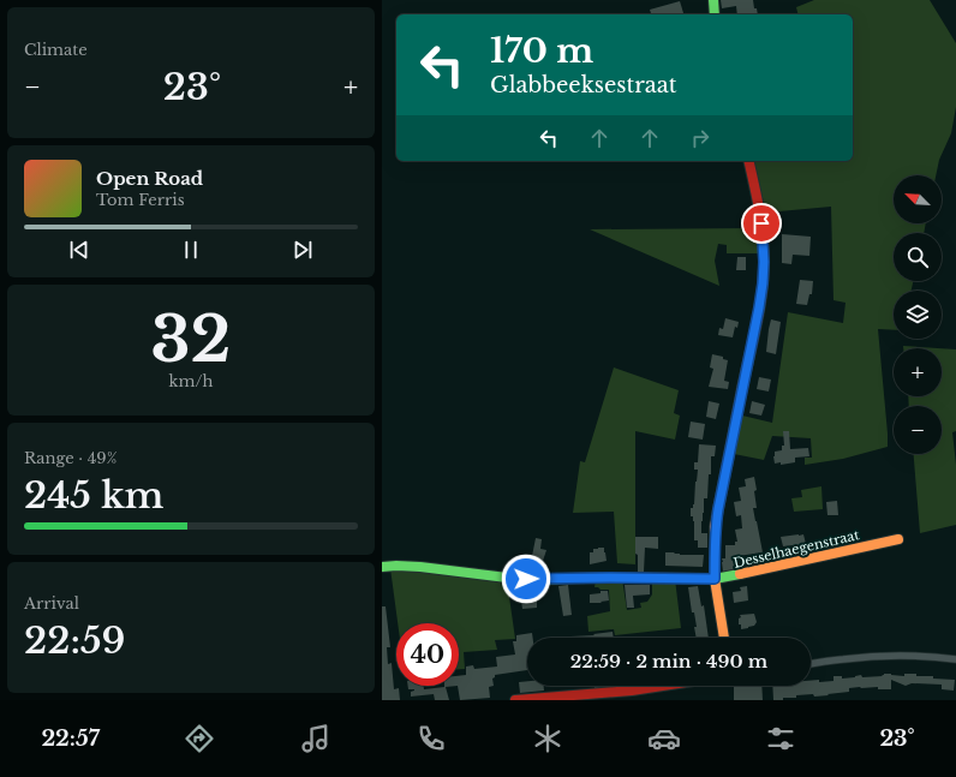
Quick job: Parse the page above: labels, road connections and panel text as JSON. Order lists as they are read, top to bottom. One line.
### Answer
{"streets":{"street":["Desselhaegenstraat"]},"north":"top left","page":{"tile":["Climate",["32","km/h"],["Range · 49%","245 km"],["Arrival","22:59"]],"turn":["170 m","Glabbeeksestraat"],"heat":["−","23°","+"],"song":["Open Road","Tom Ferris"],"map_buttons":["+","−"],"limit":"40","trip":"22:59 · 2 min · 490 m","tabs":["22:57","23°"]}}
